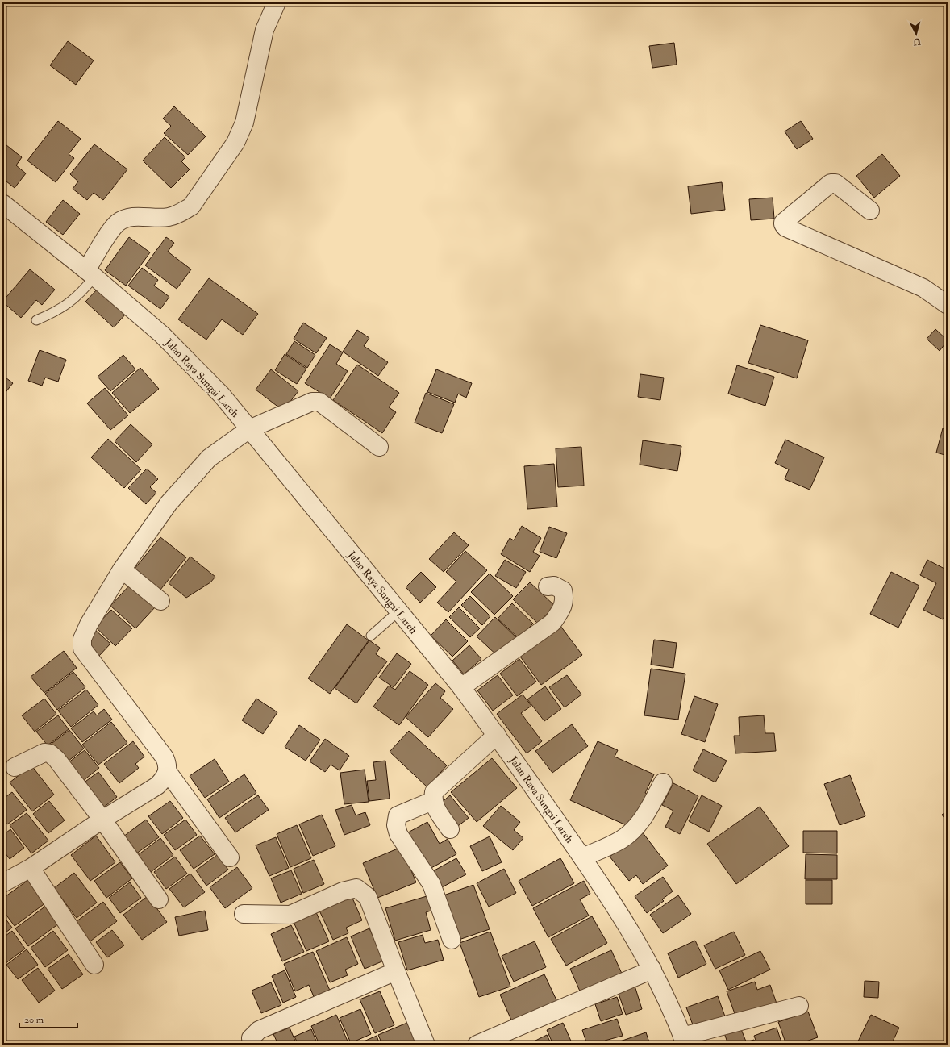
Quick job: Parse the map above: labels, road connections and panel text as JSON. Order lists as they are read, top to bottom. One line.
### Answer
{"streets":{"street":["Jalan Raya Sungai Lareh"]},"scale_bar":"20 m","north":"bottom"}
